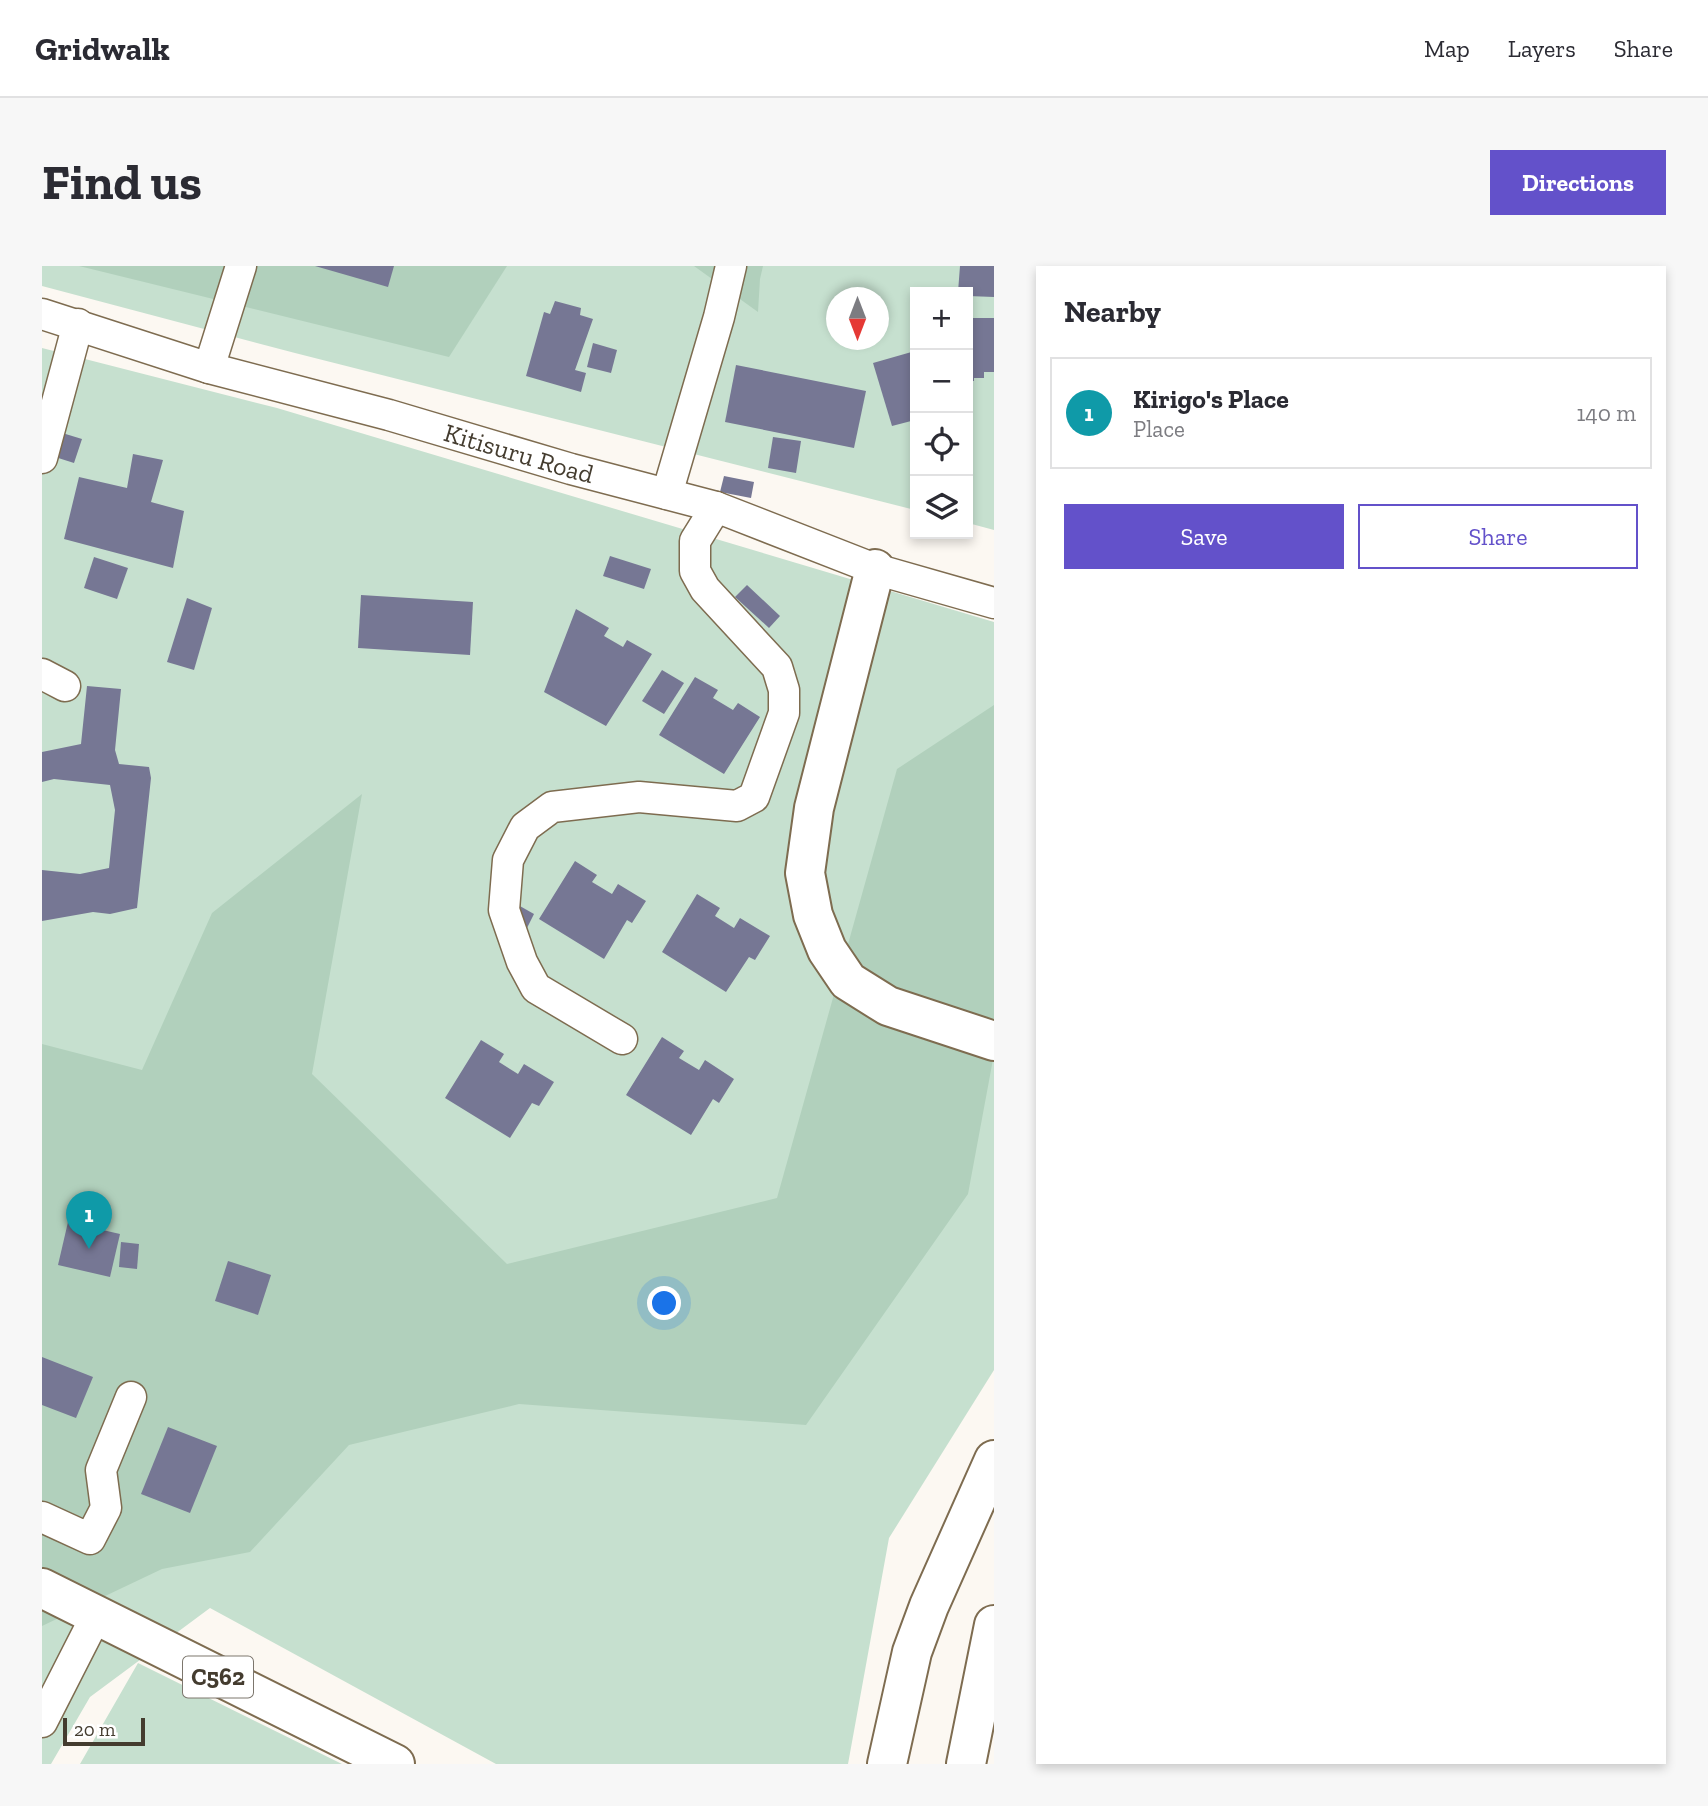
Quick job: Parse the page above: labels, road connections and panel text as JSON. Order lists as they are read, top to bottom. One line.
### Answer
{"streets":{"main road":["C562"],"street":["Kitisuru Road"]},"scale_bar":"20 m","north":"bottom","page":{"header":"Gridwalk","nav":["Map","Layers","Share"],"buttons":["Directions",["Save","Share"]],"title":"Find us","heading":"Nearby","map_buttons":["+","−"],"list":[{"mark":"1","name":"Kirigo's Place","note":"Place","value":"140 m"}],"pins":"1","scale":"20 m"}}
